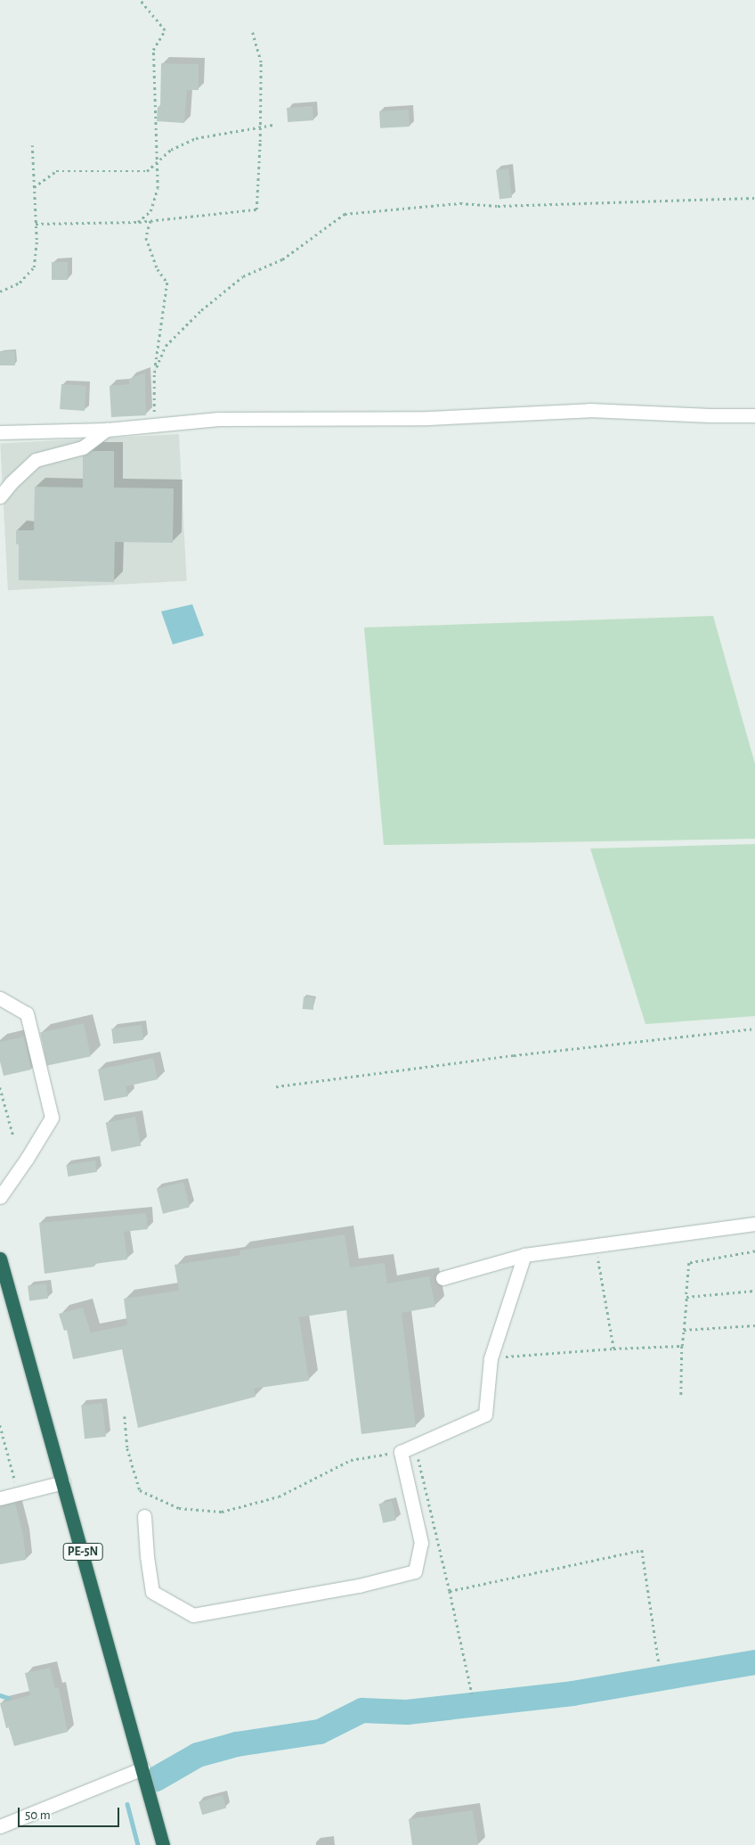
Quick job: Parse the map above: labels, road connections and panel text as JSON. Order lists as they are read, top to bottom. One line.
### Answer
{"streets":{"highway":["PE-5N"]},"scale_bar":"50 m"}
